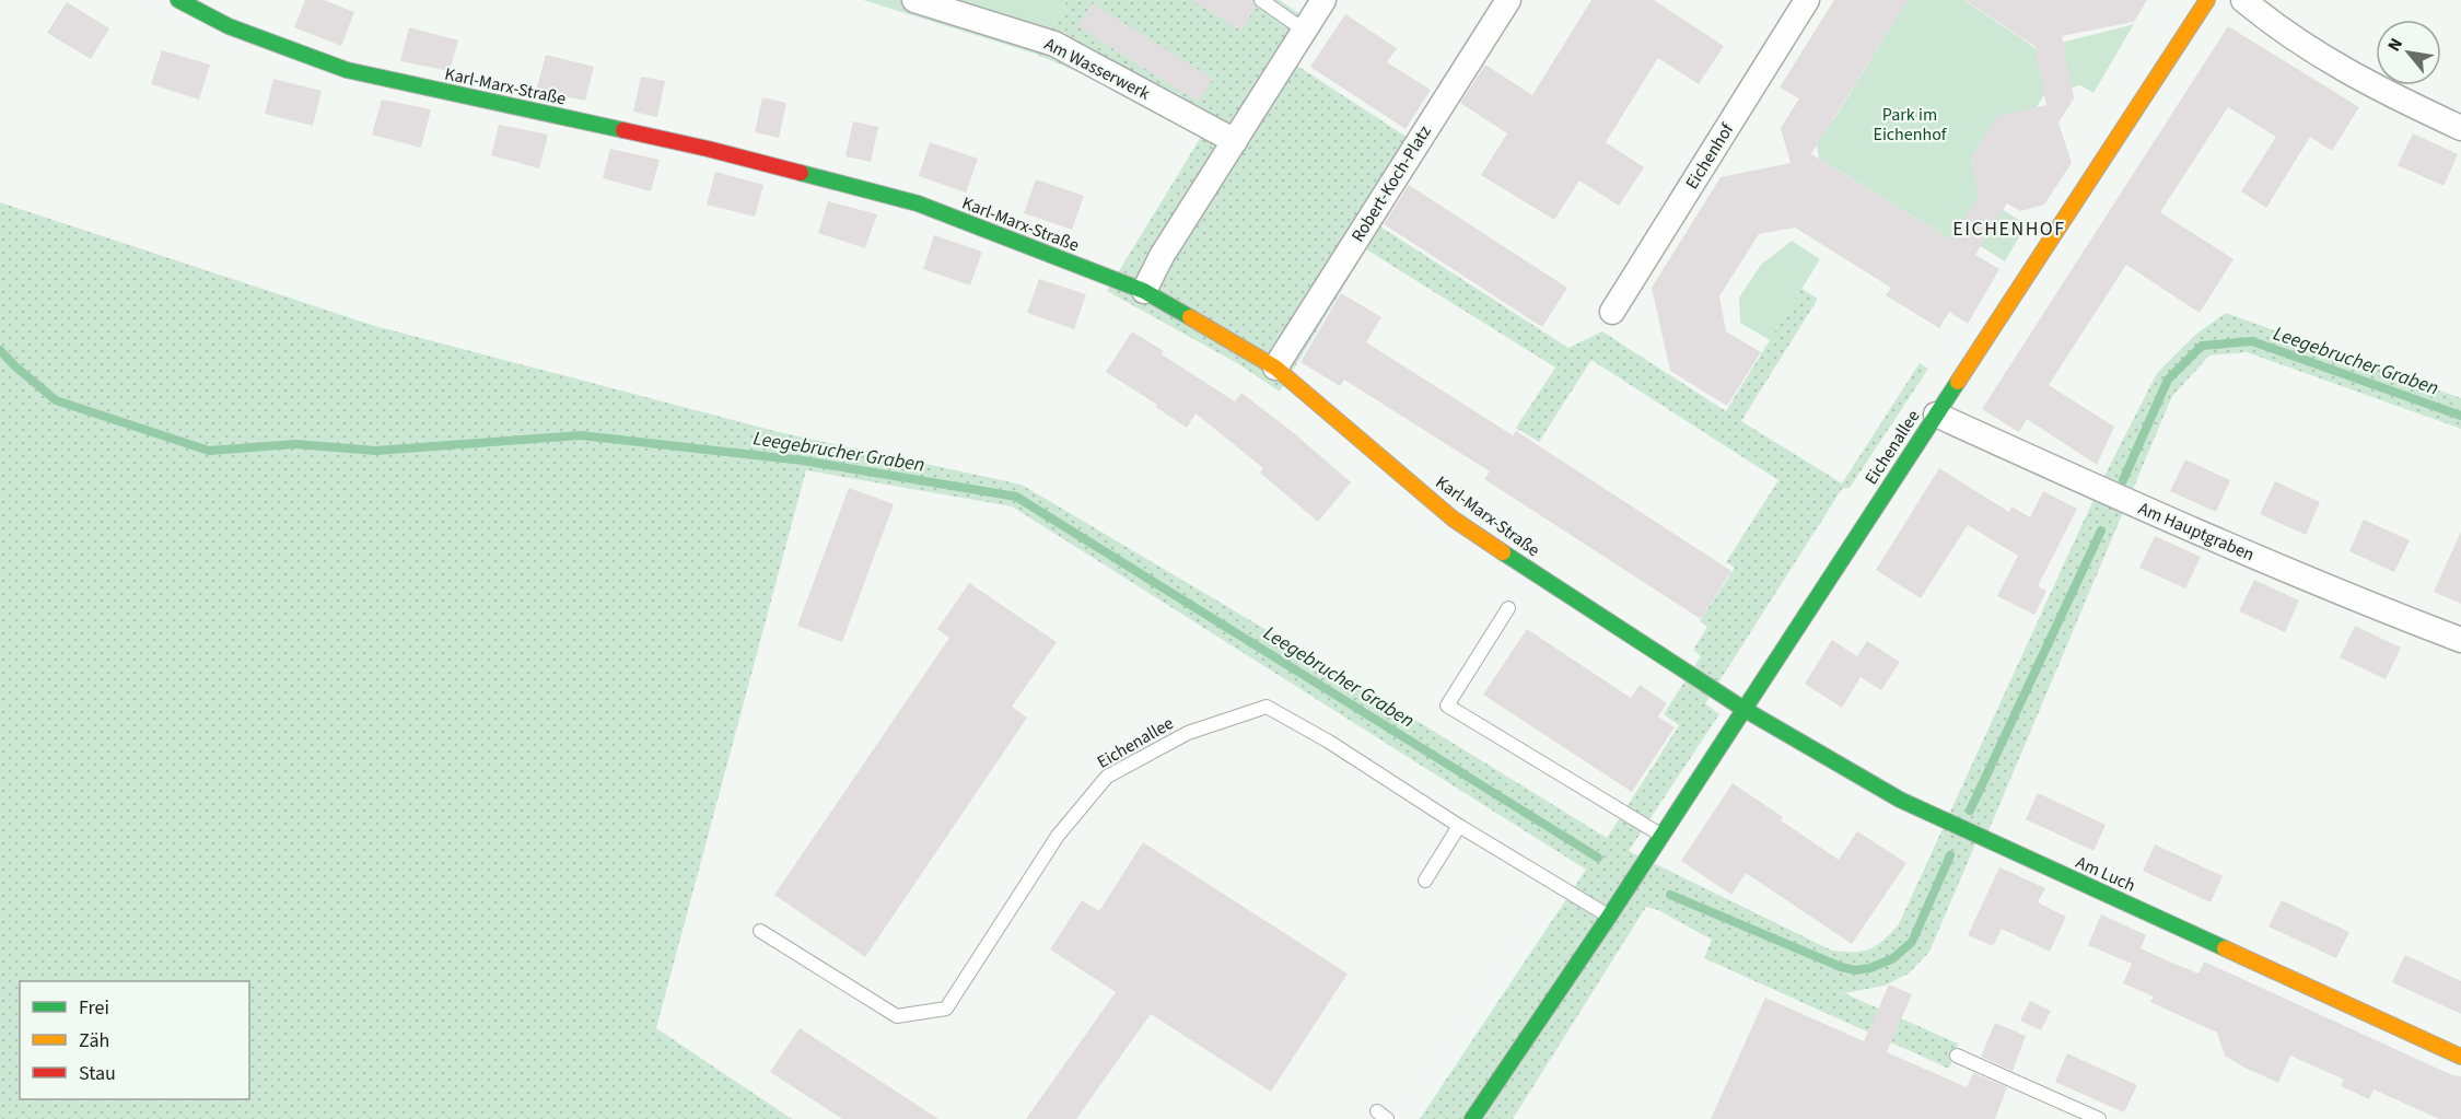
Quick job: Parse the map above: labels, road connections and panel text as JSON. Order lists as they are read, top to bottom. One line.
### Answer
{"streets":{"street":["Am Wasserwerk","Karl-Marx-Straße","Eichenhof","Robert-Koch-Platz","Eichenallee","Am Hauptgraben","Am Luch"]},"crossings":[["Karl-Marx-Straße","Robert-Koch-Platz"],["Karl-Marx-Straße","Eichenallee"],["Karl-Marx-Straße","Am Luch"],["Eichenallee","Am Hauptgraben"],["Eichenallee","Am Luch"]],"districts":["EICHENHOF"],"water":["Leegebrucher Graben"],"parks":["Park im Eichenhof"],"legend":["Frei","Zäh","Stau"],"north":"top left"}
